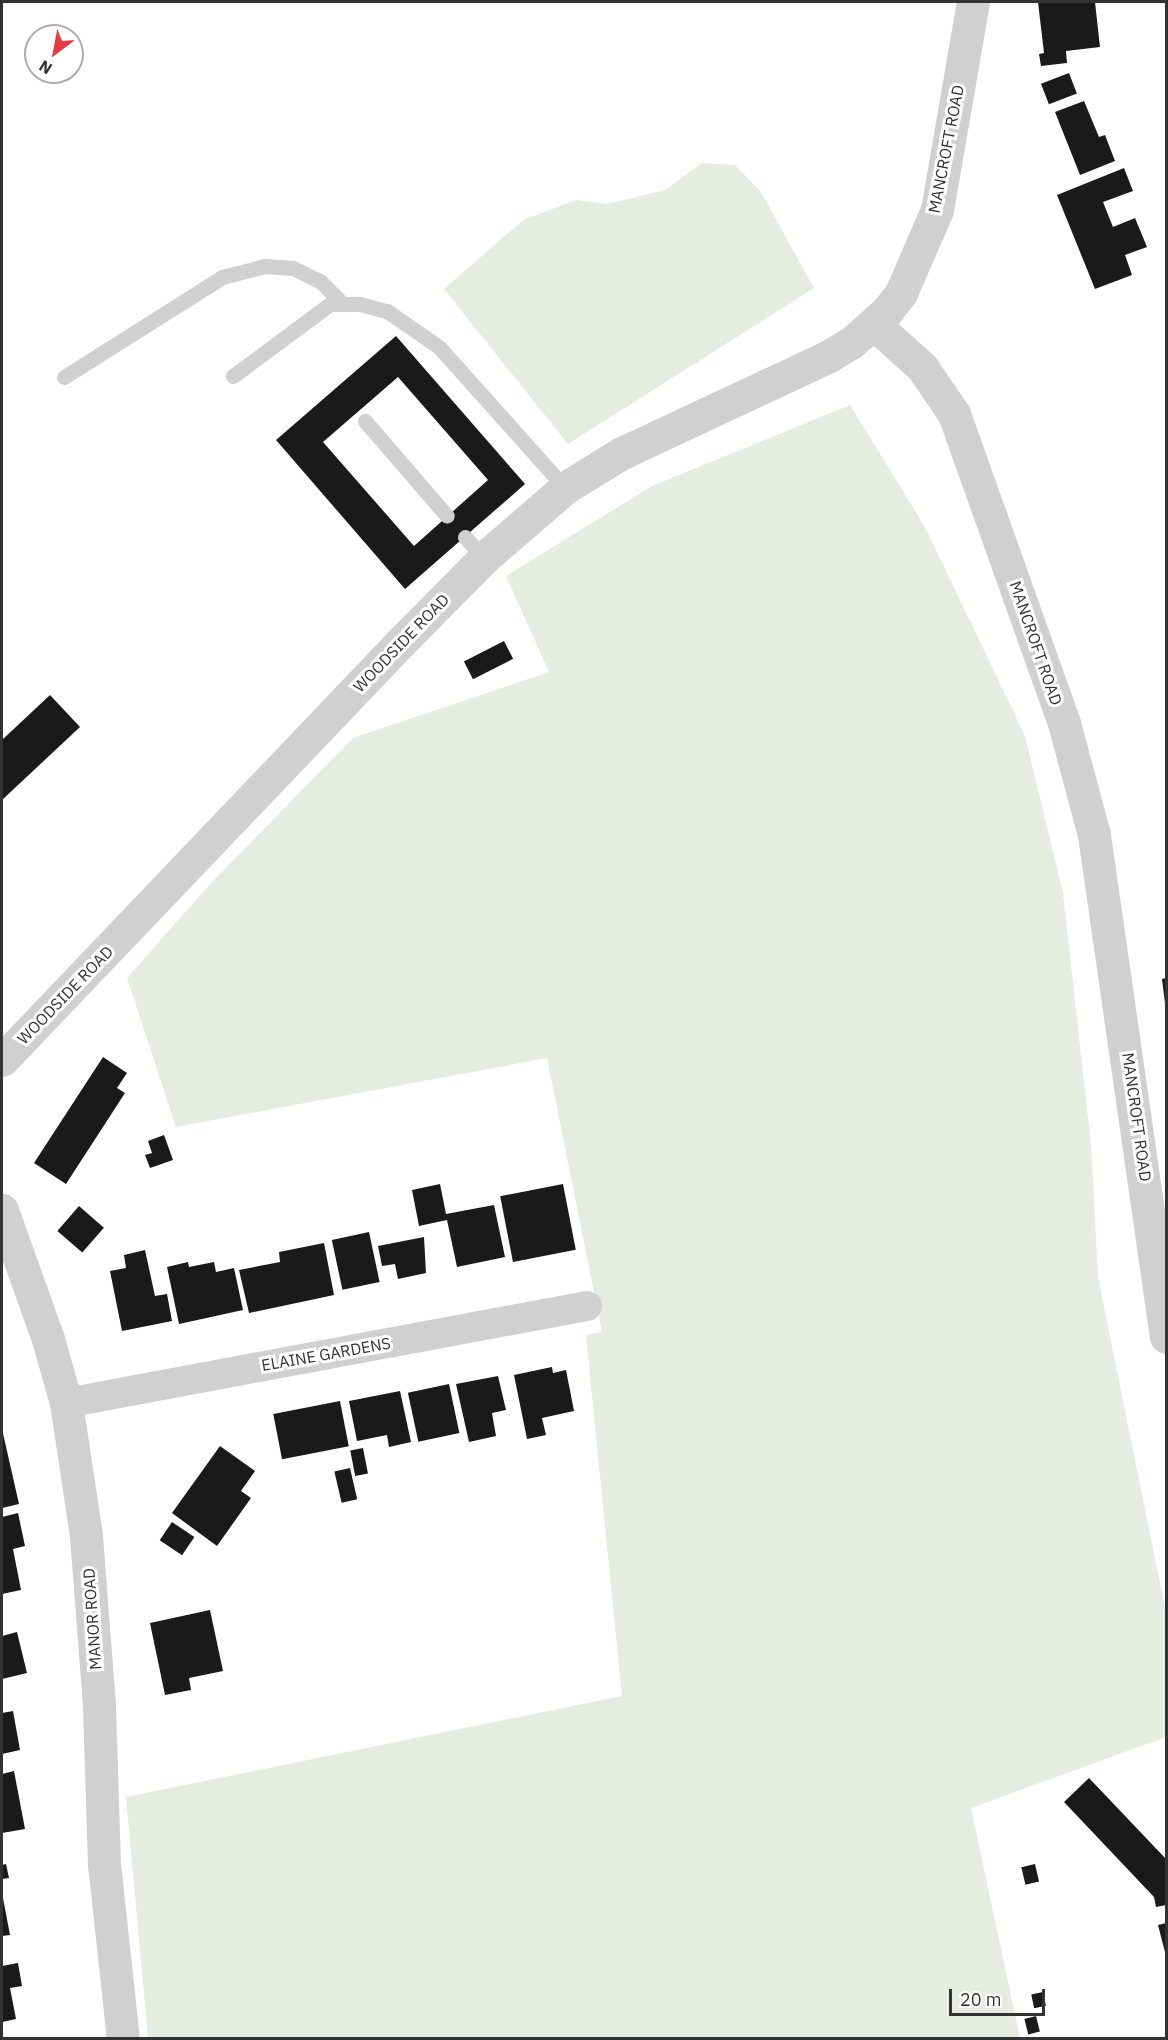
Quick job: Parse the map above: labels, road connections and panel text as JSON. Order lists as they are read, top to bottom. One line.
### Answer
{"streets":{"street":["MANCROFT ROAD","WOODSIDE ROAD","ELAINE GARDENS","MANOR ROAD"]},"crossings":[["MANCROFT ROAD","WOODSIDE ROAD"],["ELAINE GARDENS","MANOR ROAD"]],"scale_bar":"20 m","north":"bottom left"}
